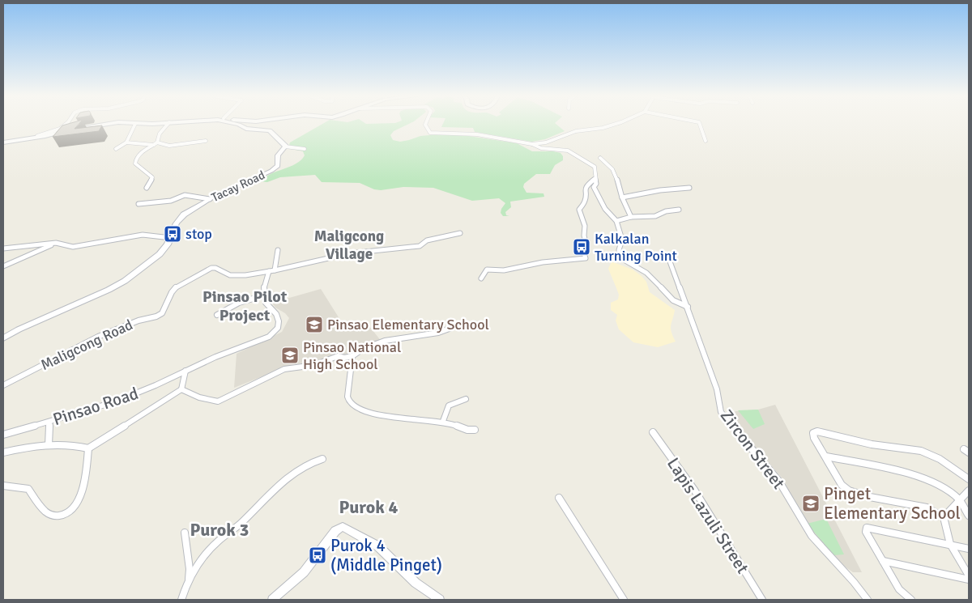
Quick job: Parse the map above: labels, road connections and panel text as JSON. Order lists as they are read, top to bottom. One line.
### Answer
{"streets":{"main road":["Tacay Road"],"street":["Maligcong Road","Pinsao Road","Zircon Street","Lapis Lazuli Street"]},"districts":["Maligcong Village","Pinsao Pilot Project","Purok 4","Purok 3"],"places":{"bus stop":["stop","Kalkalan Turning Point","Purok 4 (Middle Pinget)"],"school or university":["Pinsao Elementary School","Pinsao National High School","Pinget Elementary School"]}}
